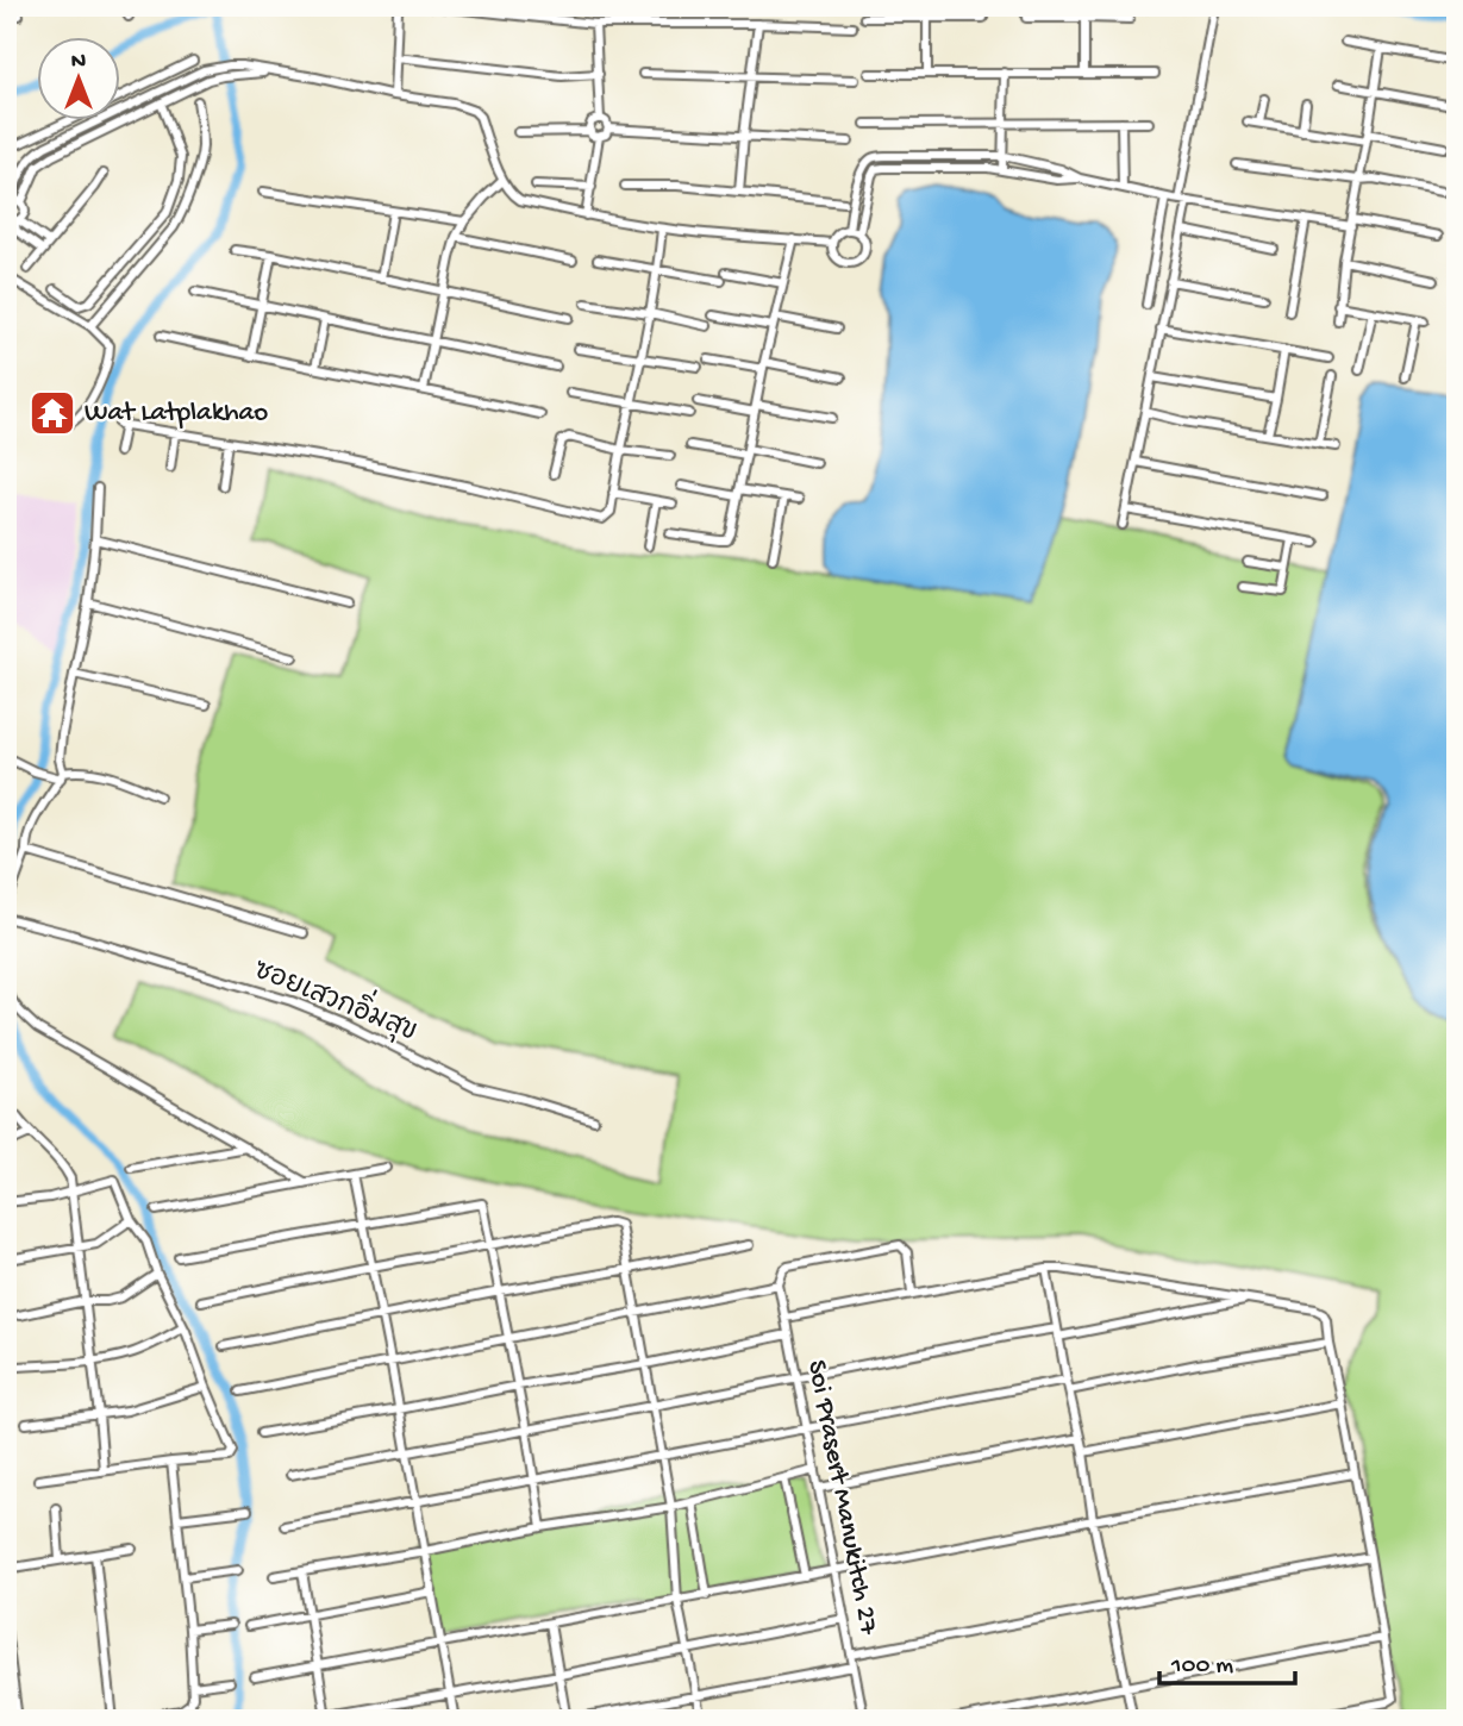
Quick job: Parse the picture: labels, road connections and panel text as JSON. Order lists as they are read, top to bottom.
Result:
{
  "streets": {
    "street": ["ซอยเสวกอิ่มสุข", "Soi Prasert Manukitch 27"]
  },
  "places": {
    "temple": ["Wat Latplakhao"]
  },
  "scale_bar": "100 m",
  "north": "top"
}
